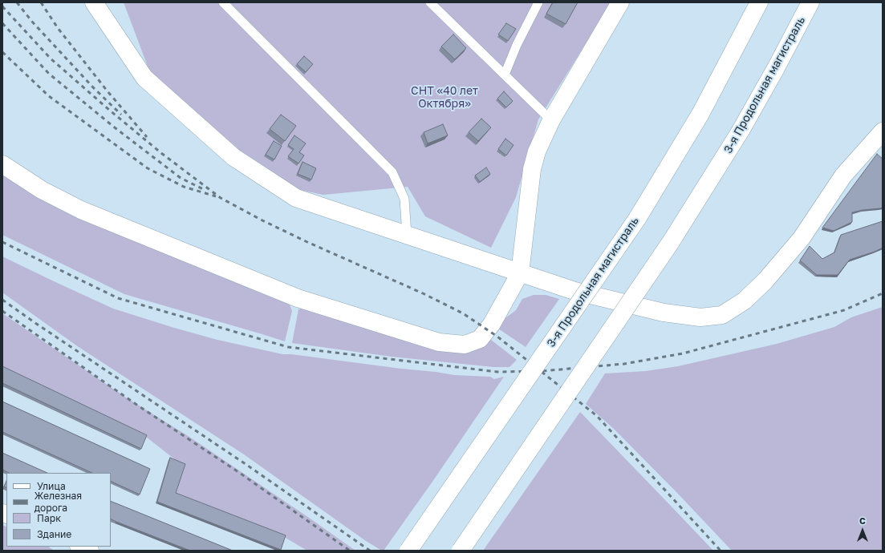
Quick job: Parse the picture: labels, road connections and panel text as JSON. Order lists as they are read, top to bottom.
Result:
{
  "streets": {
    "main road": ["3-я Продольная магистраль"]
  },
  "parks": ["СНТ «40 лет Октября»"],
  "legend": [
    "Улица",
    "Железная дорога",
    "Парк",
    "Здание"
  ],
  "north": "top"
}
